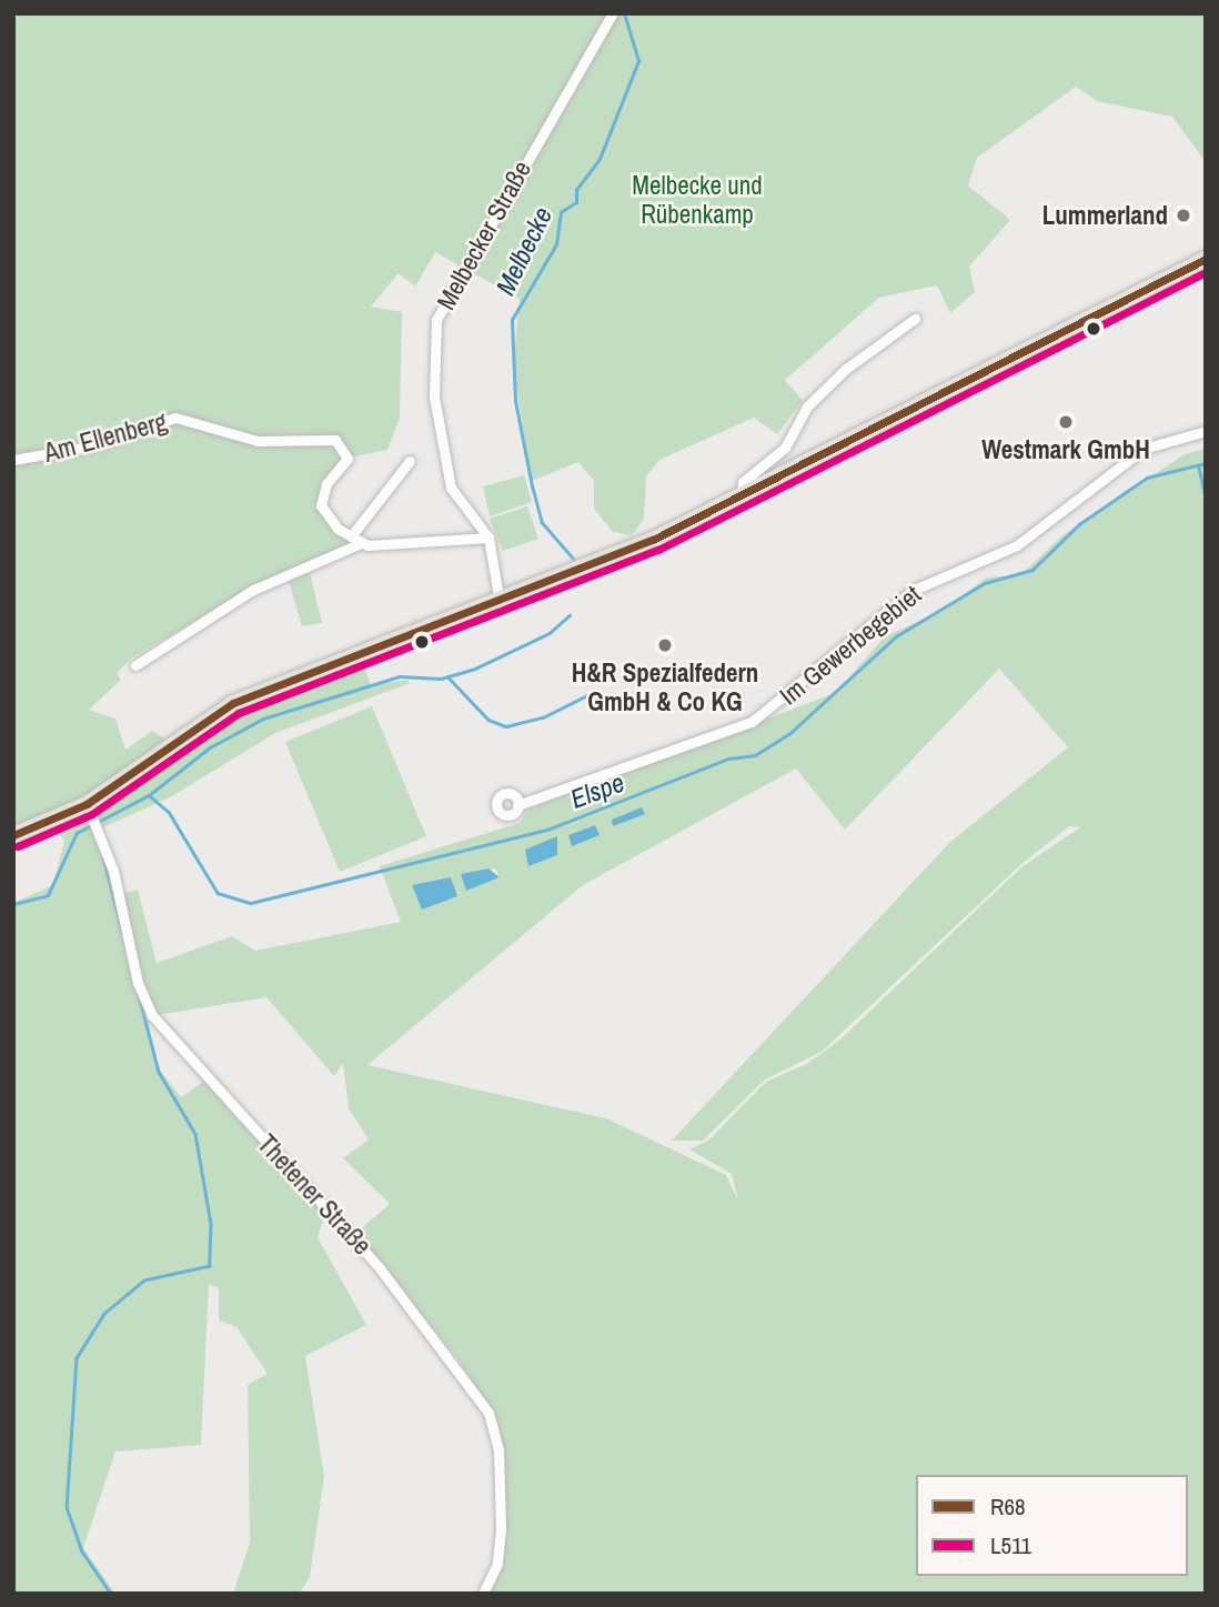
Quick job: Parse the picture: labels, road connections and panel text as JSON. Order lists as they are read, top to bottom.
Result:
{
  "streets": {
    "street": [
      "Melbecker Straße",
      "Am Ellenberg",
      "Im Gewerbegebiet",
      "Thetener Straße"
    ]
  },
  "water": ["Melbecke", "Elspe"],
  "parks": ["Melbecke und Rübenkamp"],
  "places": ["Lummerland", "Westmark GmbH", "H&R Spezialfedern GmbH & Co KG"],
  "lines": ["transit line R68", "transit line L511"],
  "legend": ["R68", "L511"]
}
